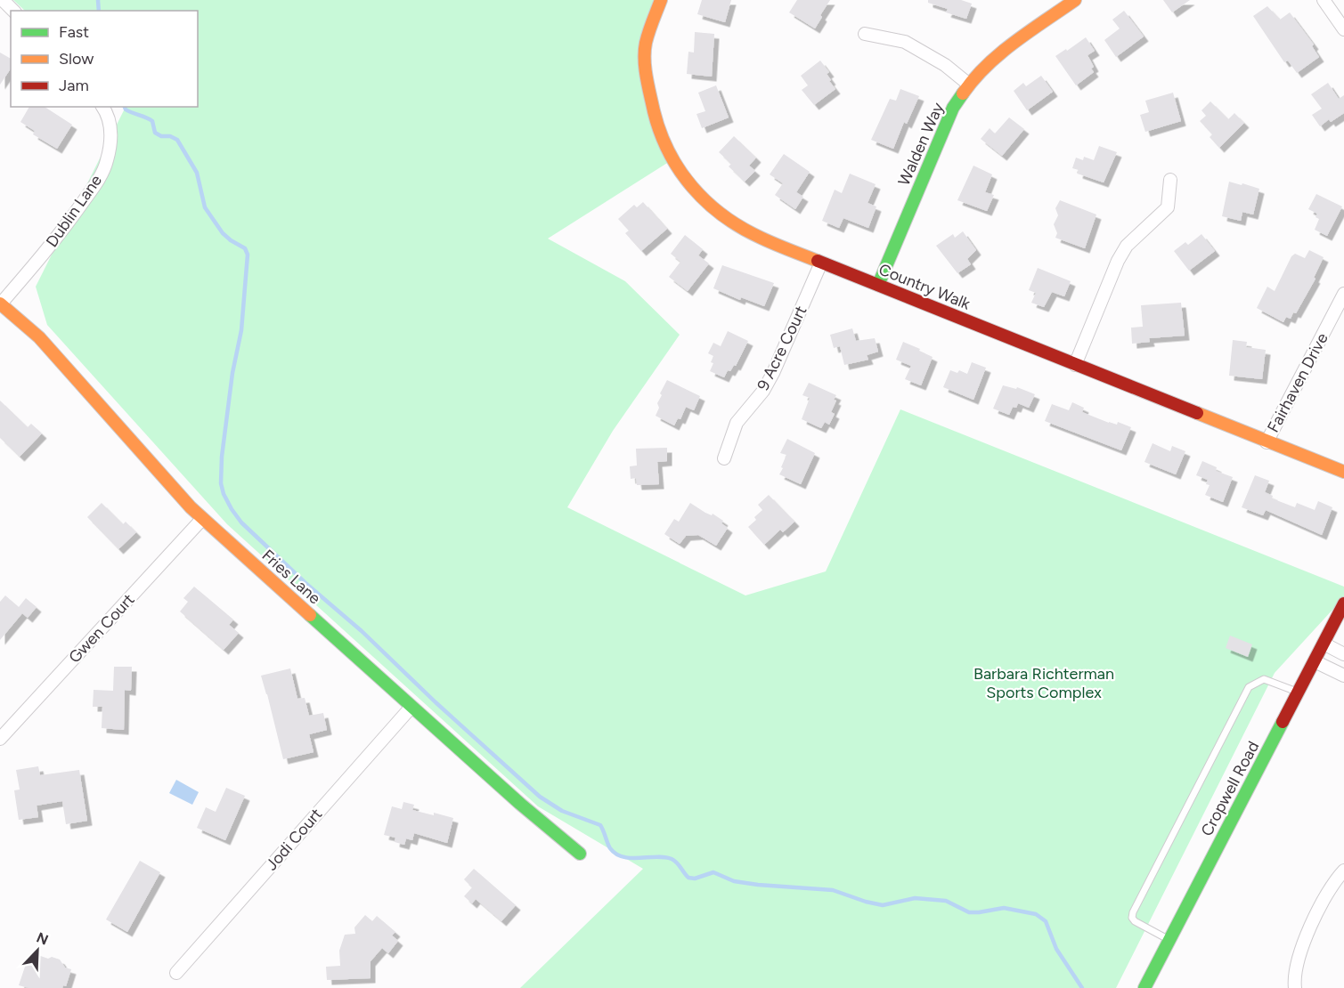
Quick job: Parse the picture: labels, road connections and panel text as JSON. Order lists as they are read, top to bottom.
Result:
{
  "streets": {
    "street": [
      "Walden Way",
      "Dublin Lane",
      "Country Walk",
      "9 Acre Court",
      "Fairhaven Drive",
      "Fries Lane",
      "Gwen Court",
      "Cropwell Road",
      "Jodi Court"
    ]
  },
  "crossings": [
    ["Walden Way", "Country Walk"],
    ["Dublin Lane", "Fries Lane"],
    ["Country Walk", "9 Acre Court"],
    ["Country Walk", "Fairhaven Drive"],
    ["Fries Lane", "Gwen Court"],
    ["Fries Lane", "Jodi Court"]
  ],
  "parks": ["Barbara Richterman Sports Complex"],
  "legend": ["Fast", "Slow", "Jam"],
  "north": "top right"
}
